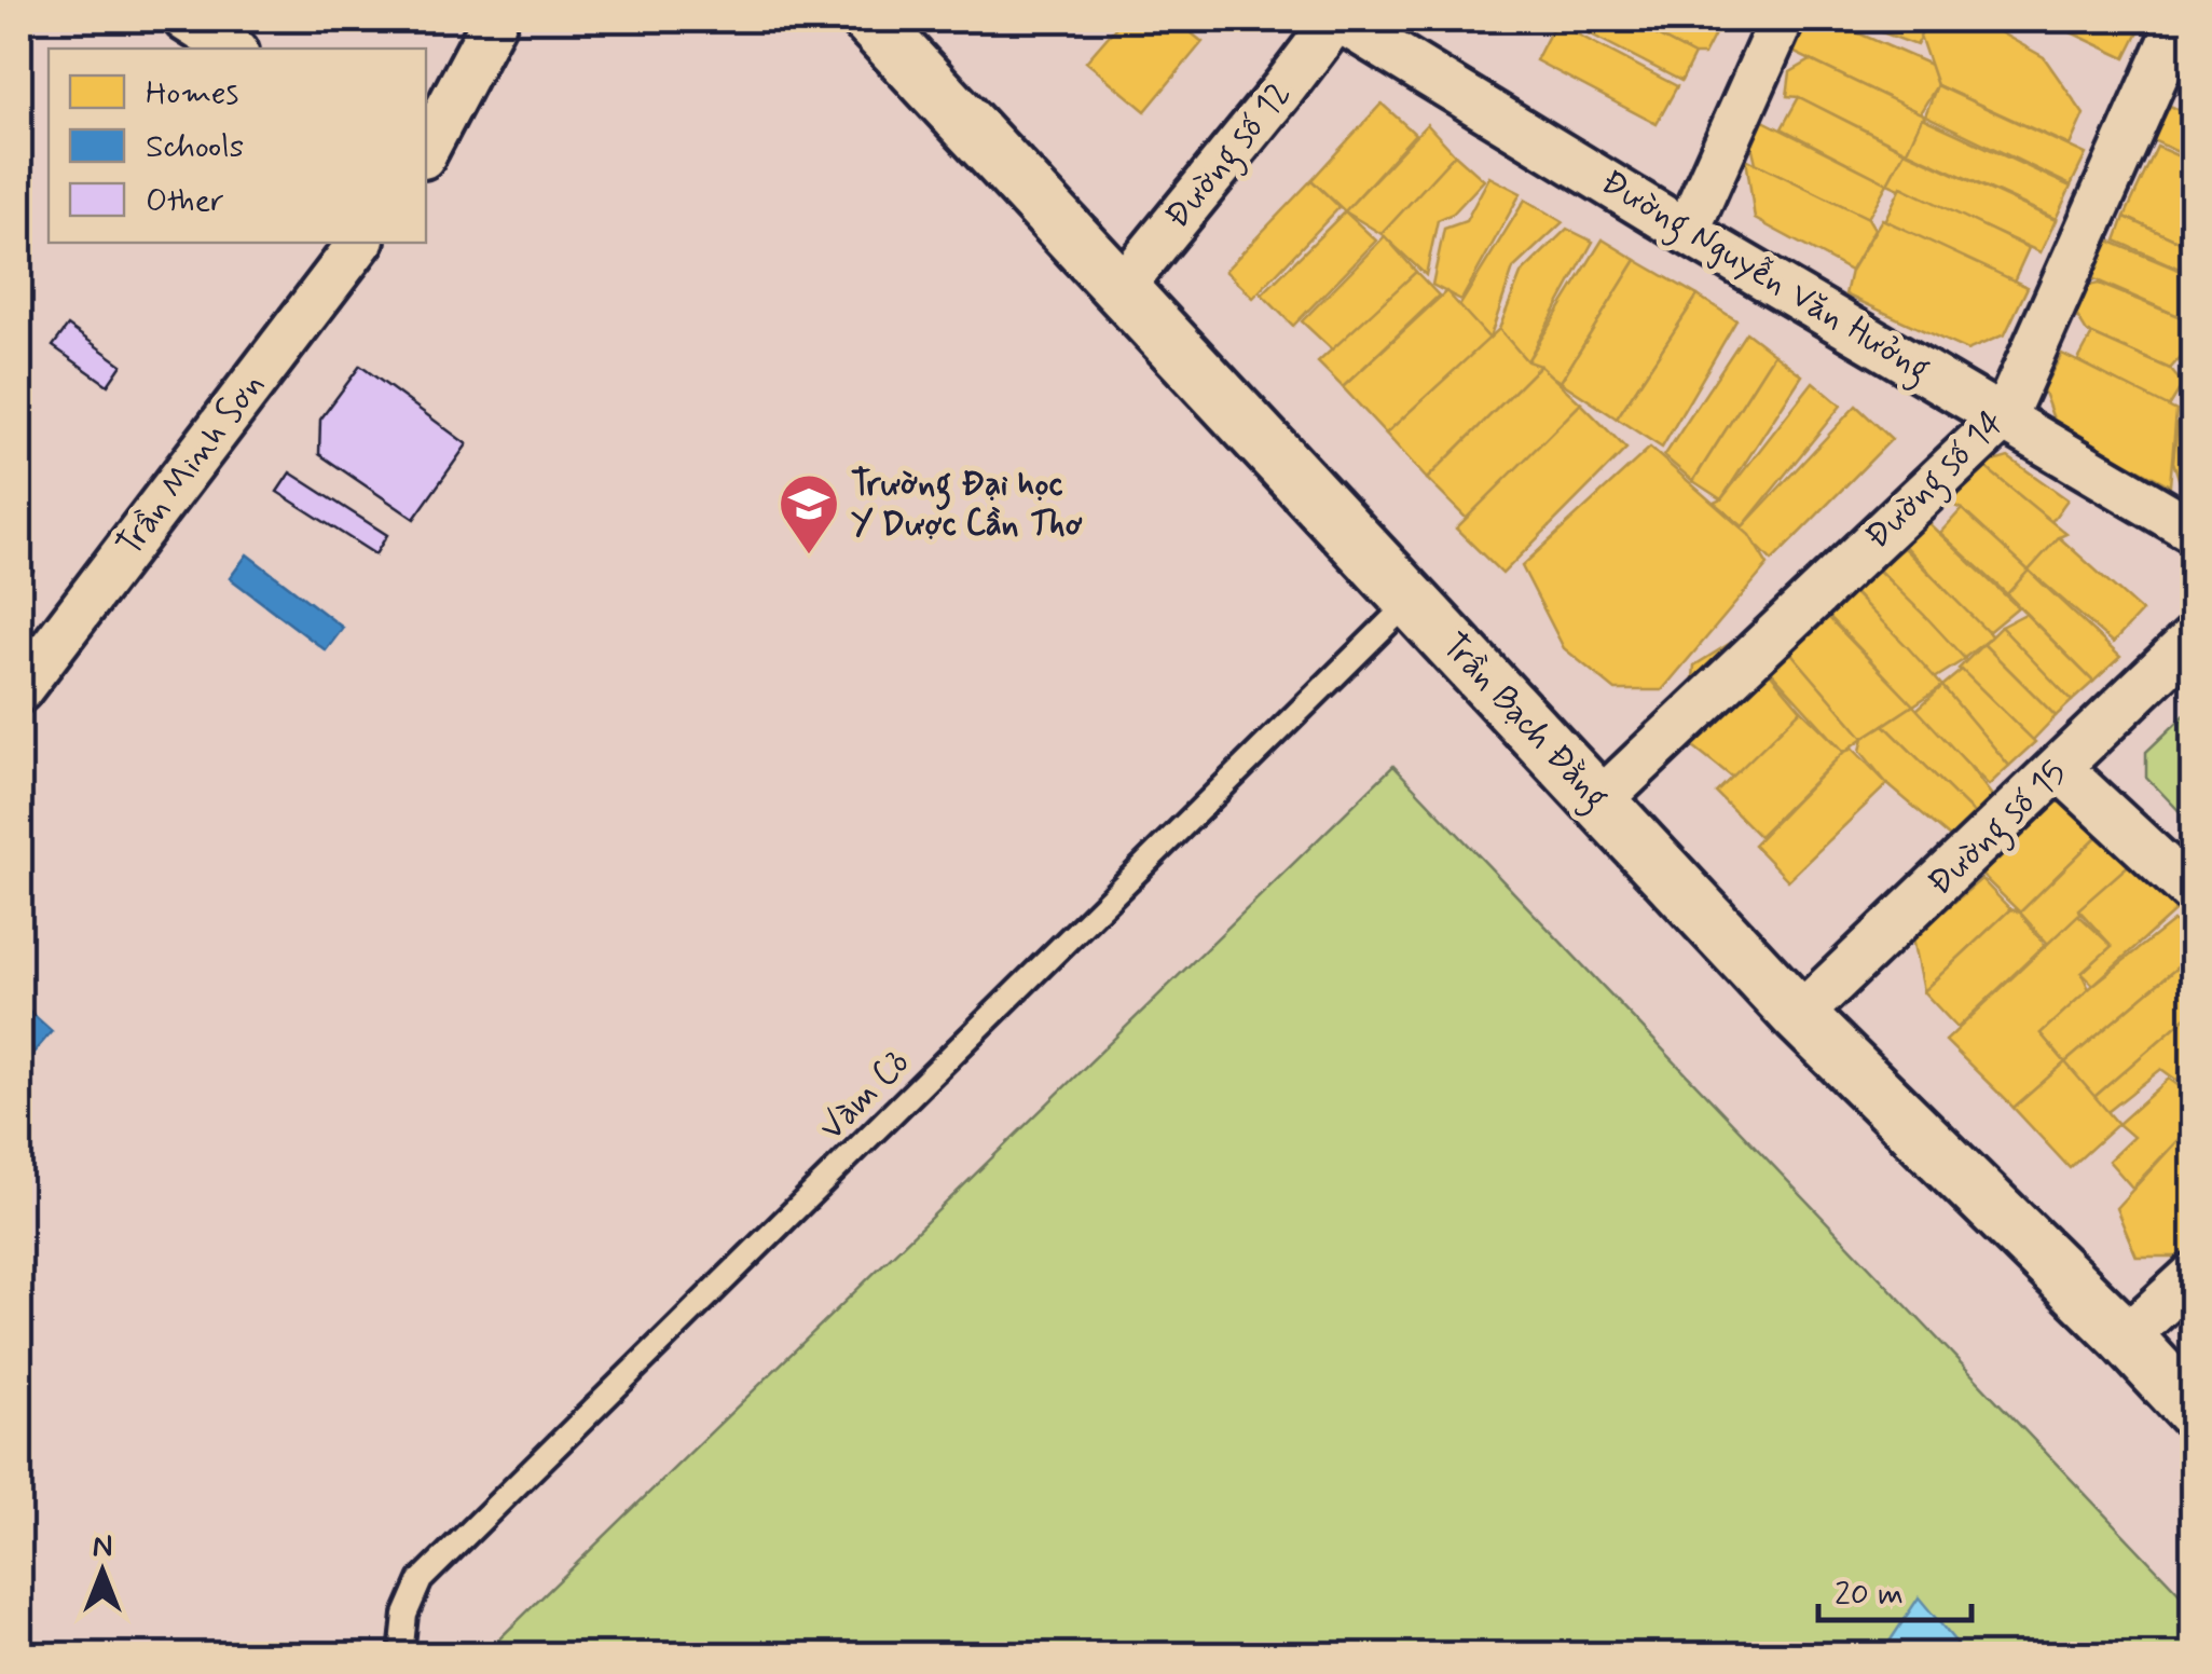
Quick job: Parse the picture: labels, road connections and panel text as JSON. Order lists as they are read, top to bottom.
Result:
{
  "streets": {
    "street": [
      "Đường số 12",
      "Đường Nguyễn Văn Hưởng",
      "Trần Minh Sơn",
      "Đường số 14",
      "Trần Bạch Đằng",
      "Đường số 15"
    ],
    "lane": ["Vàm Cỏ"]
  },
  "crossings": [
    ["Đường số 12", "Đường Nguyễn Văn Hưởng"],
    ["Đường số 12", "Trần Bạch Đằng"],
    ["Đường Nguyễn Văn Hưởng", "Đường số 14"],
    ["Đường số 14", "Trần Bạch Đằng"],
    ["Trần Bạch Đằng", "Đường số 15"],
    ["Trần Bạch Đằng", "Vàm Cỏ"]
  ],
  "places": {
    "school or university": ["Trường Đại học Y Dược Cần Thơ"]
  },
  "legend": ["Homes", "Schools", "Other"],
  "scale_bar": "20 m",
  "north": "top"
}
